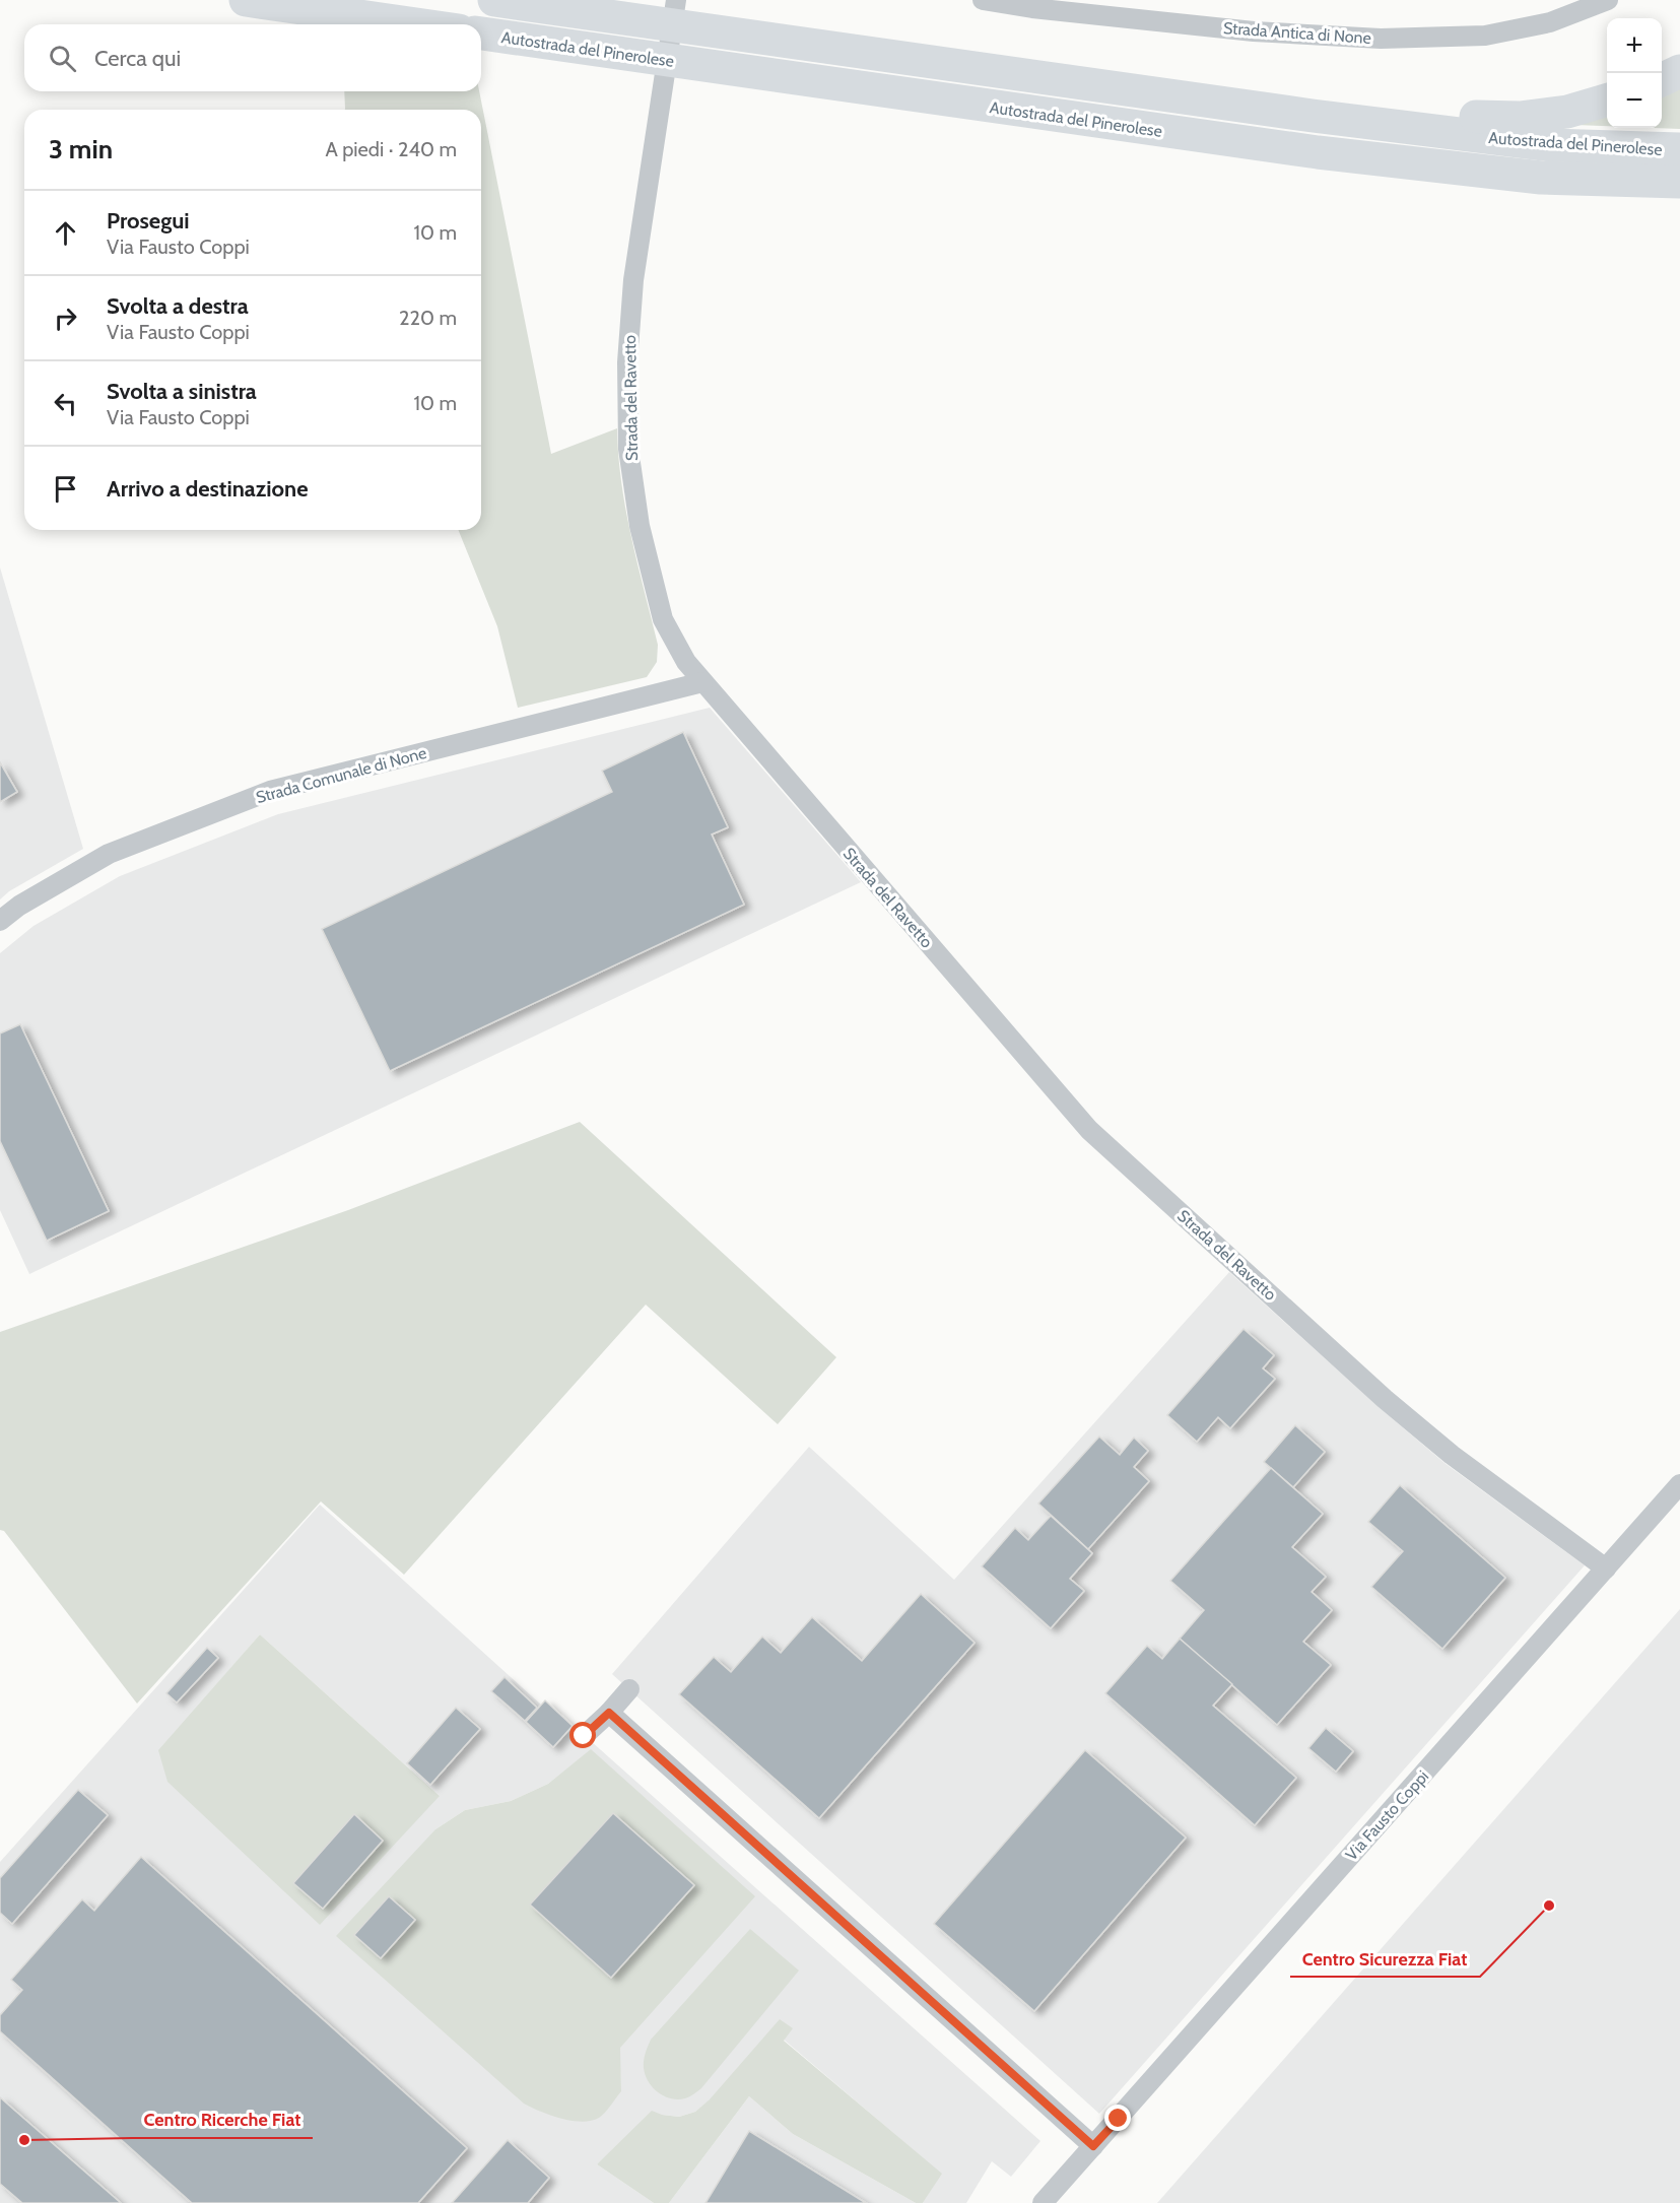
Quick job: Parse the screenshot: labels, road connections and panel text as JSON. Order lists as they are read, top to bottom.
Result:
{
  "streets": {
    "highway": ["Autostrada del Pinerolese"],
    "street": [
      "Strada Antica di None",
      "Strada del Ravetto",
      "Strada Comunale di None",
      "Via Fausto Coppi"
    ]
  },
  "crossings": [
    ["Strada del Ravetto", "Strada Comunale di None"],
    ["Strada del Ravetto", "Via Fausto Coppi"]
  ],
  "places": ["Centro Sicurezza Fiat", "Centro Ricerche Fiat"],
  "page": {
    "map_buttons": ["+", "−"],
    "search": "Cerca qui",
    "heading": ["3 min", "A piedi · 240 m"],
    "list": [
      ["Prosegui", "Via Fausto Coppi", "10 m"],
      ["Svolta a destra", "Via Fausto Coppi", "220 m"],
      ["Svolta a sinistra", "Via Fausto Coppi", "10 m"],
      "Arrivo a destinazione"
    ]
  }
}
